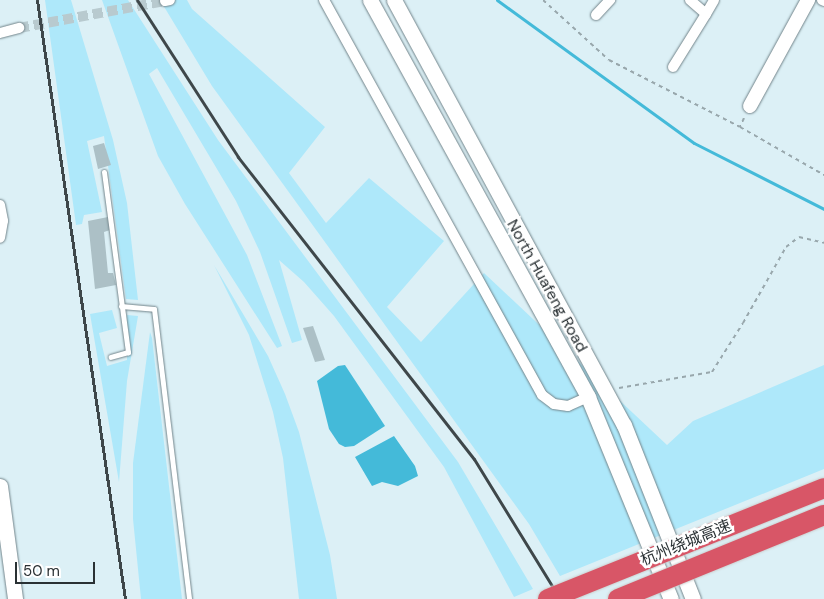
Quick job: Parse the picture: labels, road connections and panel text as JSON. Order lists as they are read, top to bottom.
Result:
{
  "streets": {
    "highway": ["杭州绕城高速"],
    "main road": ["North Huafeng Road"]
  },
  "scale_bar": "50 m"
}
